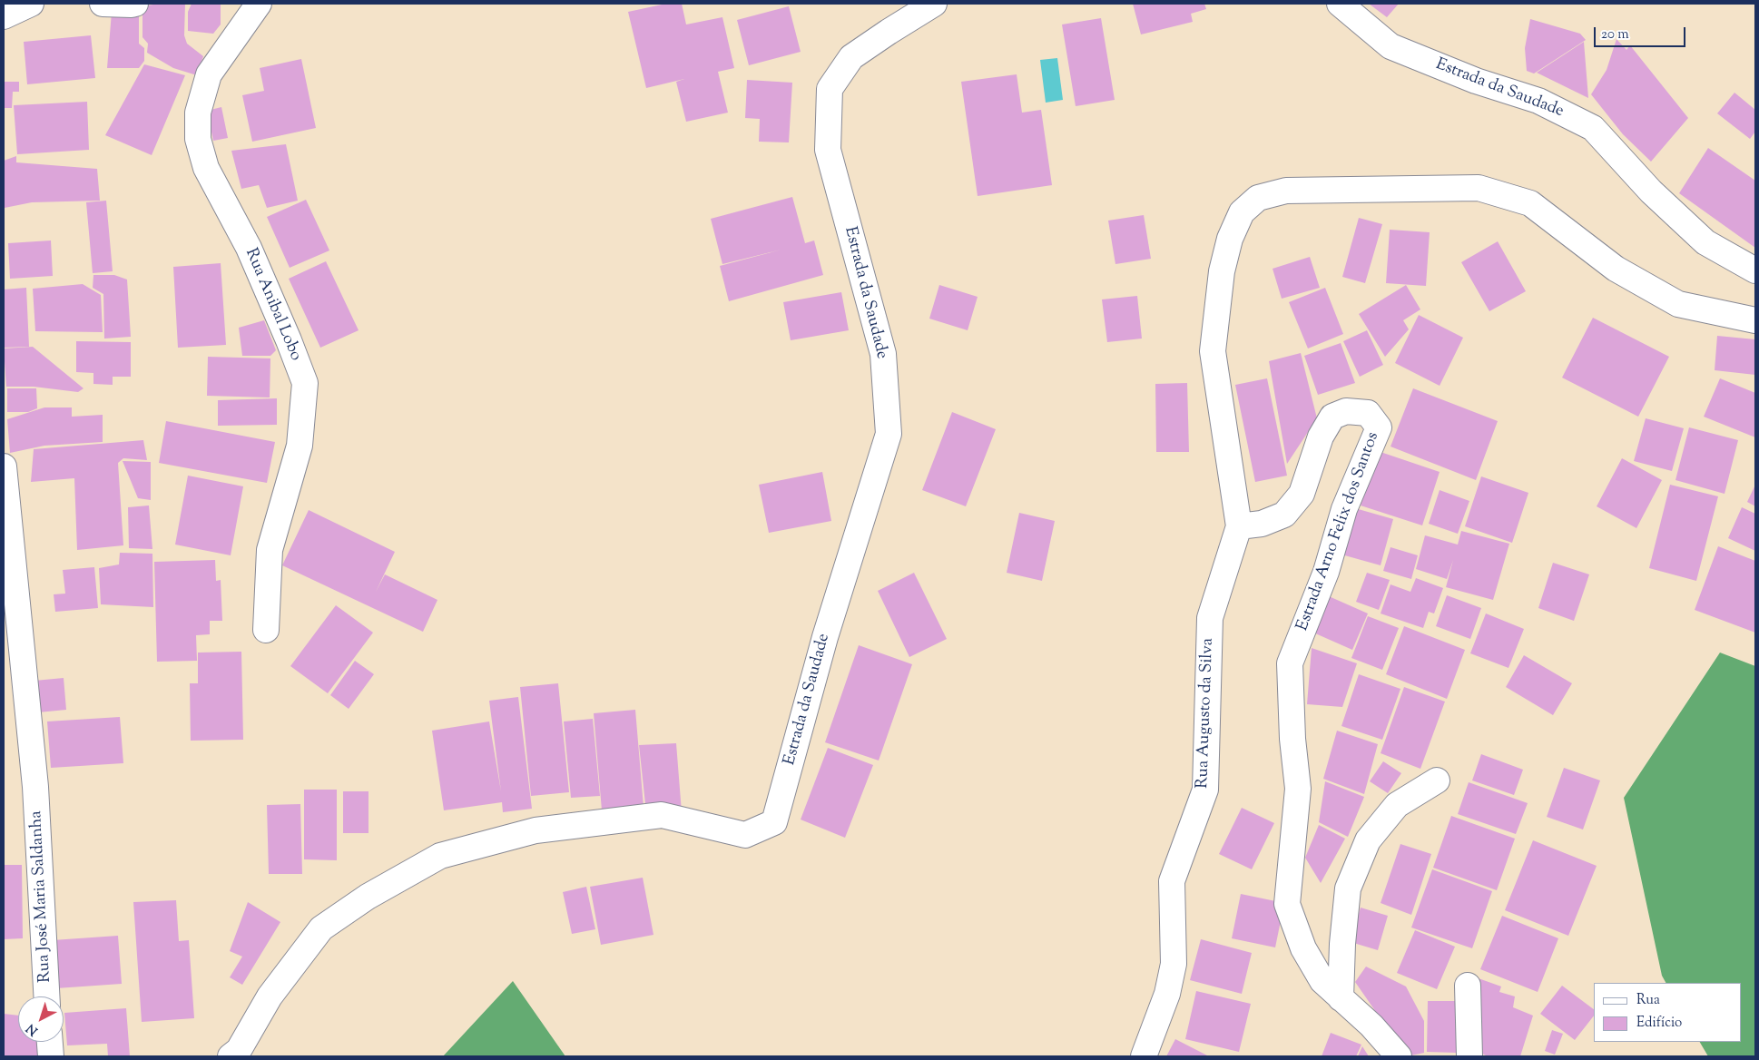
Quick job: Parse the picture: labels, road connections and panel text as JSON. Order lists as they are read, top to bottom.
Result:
{
  "streets": {
    "street": [
      "Estrada da Saudade",
      "Rua Anibal Lobo",
      "Estrada Arno Felix dos Santos",
      "Rua Augusto da Silva",
      "Rua José Maria Saldanha"
    ]
  },
  "crossings": [
    ["Estrada Arno Felix dos Santos", "Rua Augusto da Silva"]
  ],
  "legend": ["Rua", "Edifício"],
  "scale_bar": "20 m",
  "north": "bottom left"
}
